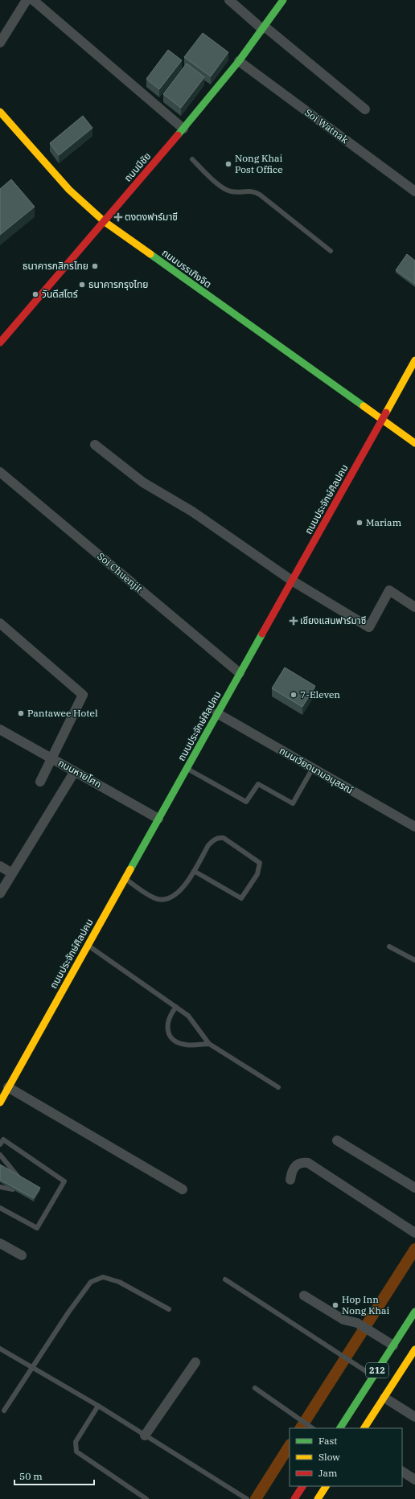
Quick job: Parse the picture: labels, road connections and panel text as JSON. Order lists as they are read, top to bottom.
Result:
{
  "streets": {
    "street": [
      "Soi Watnak",
      "ถนนมีชัย",
      "ถนนบรรเทิงจิต",
      "ถนนประจักษ์ศิลปคม",
      "Soi Chuenjit",
      "ถนนเวียดนามอนุสรณ์",
      "ถนนหายโศก",
      "212"
    ]
  },
  "crossings": [
    ["Soi Watnak", "ถนนมีชัย"],
    ["ถนนมีชัย", "ถนนบรรเทิงจิต"],
    ["ถนนบรรเทิงจิต", "ถนนประจักษ์ศิลปคม"],
    ["ถนนประจักษ์ศิลปคม", "Soi Chuenjit"],
    ["ถนนประจักษ์ศิลปคม", "ถนนเวียดนามอนุสรณ์"],
    ["ถนนประจักษ์ศิลปคม", "ถนนหายโศก"]
  ],
  "places": {
    "other": [
      "Nong Khai Post Office",
      "ธนาคารกสิกรไทย",
      "ธนาคารกรุงไทย",
      "วันดีสโตร์",
      "Mariam",
      "7-Eleven",
      "Pantawee Hotel",
      "Hop Inn Nong Khai"
    ],
    "health": ["ตงตงฟาร์มาซี", "เชียงแสนฟาร์มาซี"]
  },
  "legend": ["Fast", "Slow", "Jam"],
  "scale_bar": "50 m"
}
